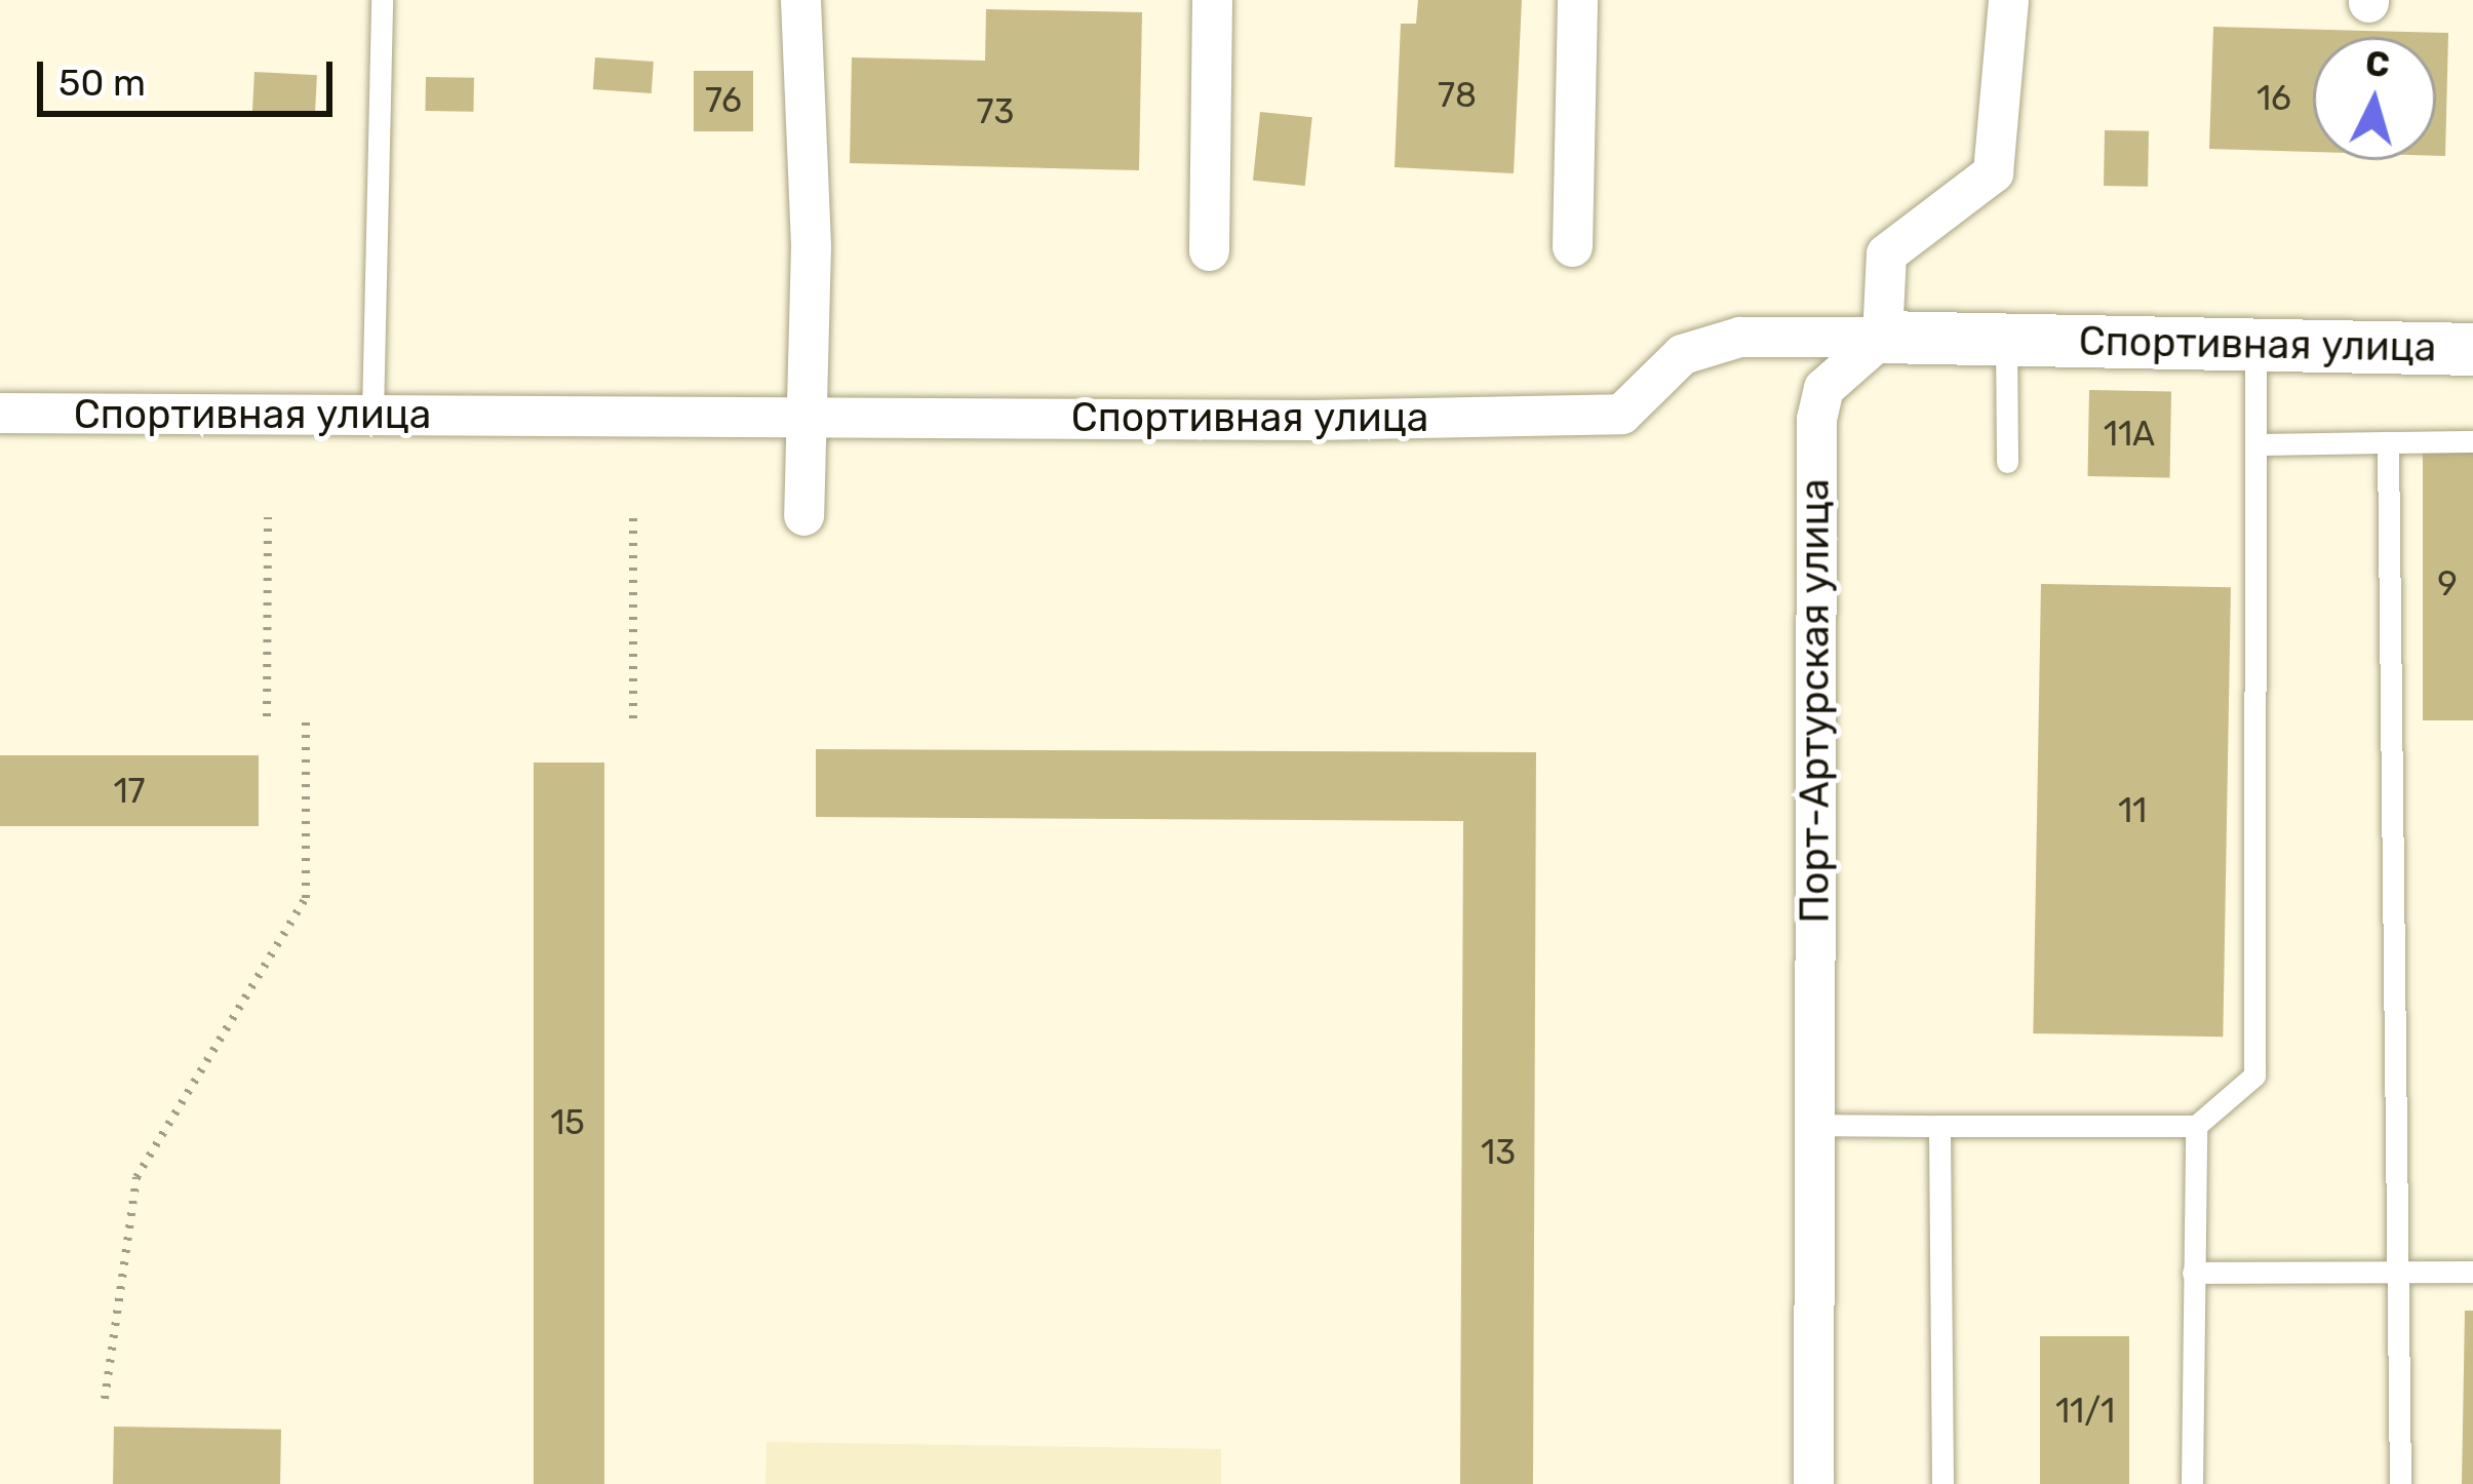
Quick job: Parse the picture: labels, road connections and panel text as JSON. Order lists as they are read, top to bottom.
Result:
{
  "streets": {
    "street": ["Спортивная улица", "Порт-Артурская улица"]
  },
  "crossings": [
    ["Спортивная улица", "Порт-Артурская улица"]
  ],
  "house_numbers": [
    "78",
    "16",
    "76",
    "73",
    "11А",
    "9",
    "17",
    "11",
    "15",
    "13",
    "11/1"
  ],
  "scale_bar": "50 m",
  "north": "top"
}
